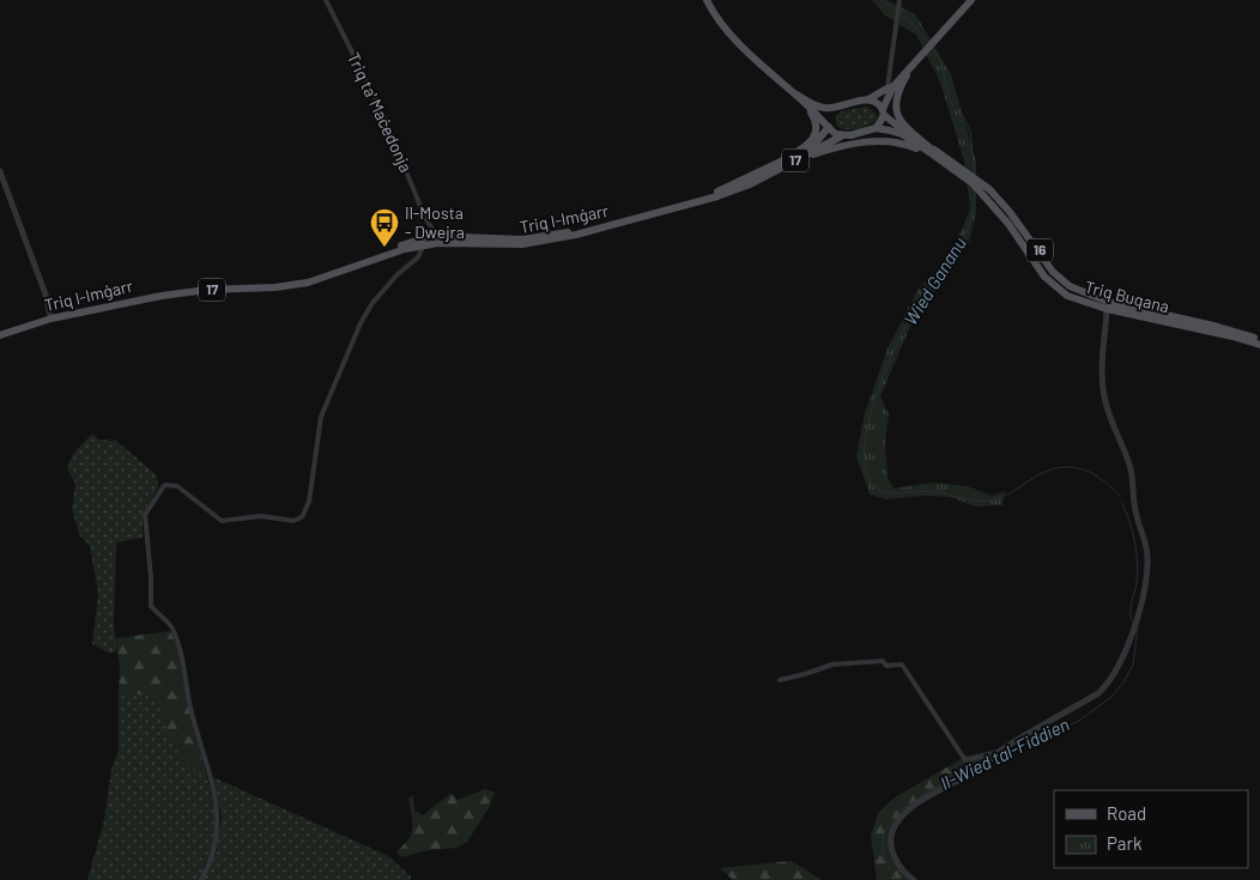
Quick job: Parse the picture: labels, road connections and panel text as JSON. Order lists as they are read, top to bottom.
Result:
{
  "streets": {
    "main road": [
      "17",
      "Triq l-Imġarr",
      "16",
      "Triq Buqana"
    ],
    "street": ["Triq ta' Maċedonja"]
  },
  "crossings": [
    ["Triq l-Imġarr", "16"],
    ["16", "Triq Buqana"]
  ],
  "water": ["Wied Gananu", "Il-Wied tal-Fiddien"],
  "places": {
    "bus stop": ["Il-Mosta - Dwejra"]
  },
  "legend": ["Road", "Park"]
}
